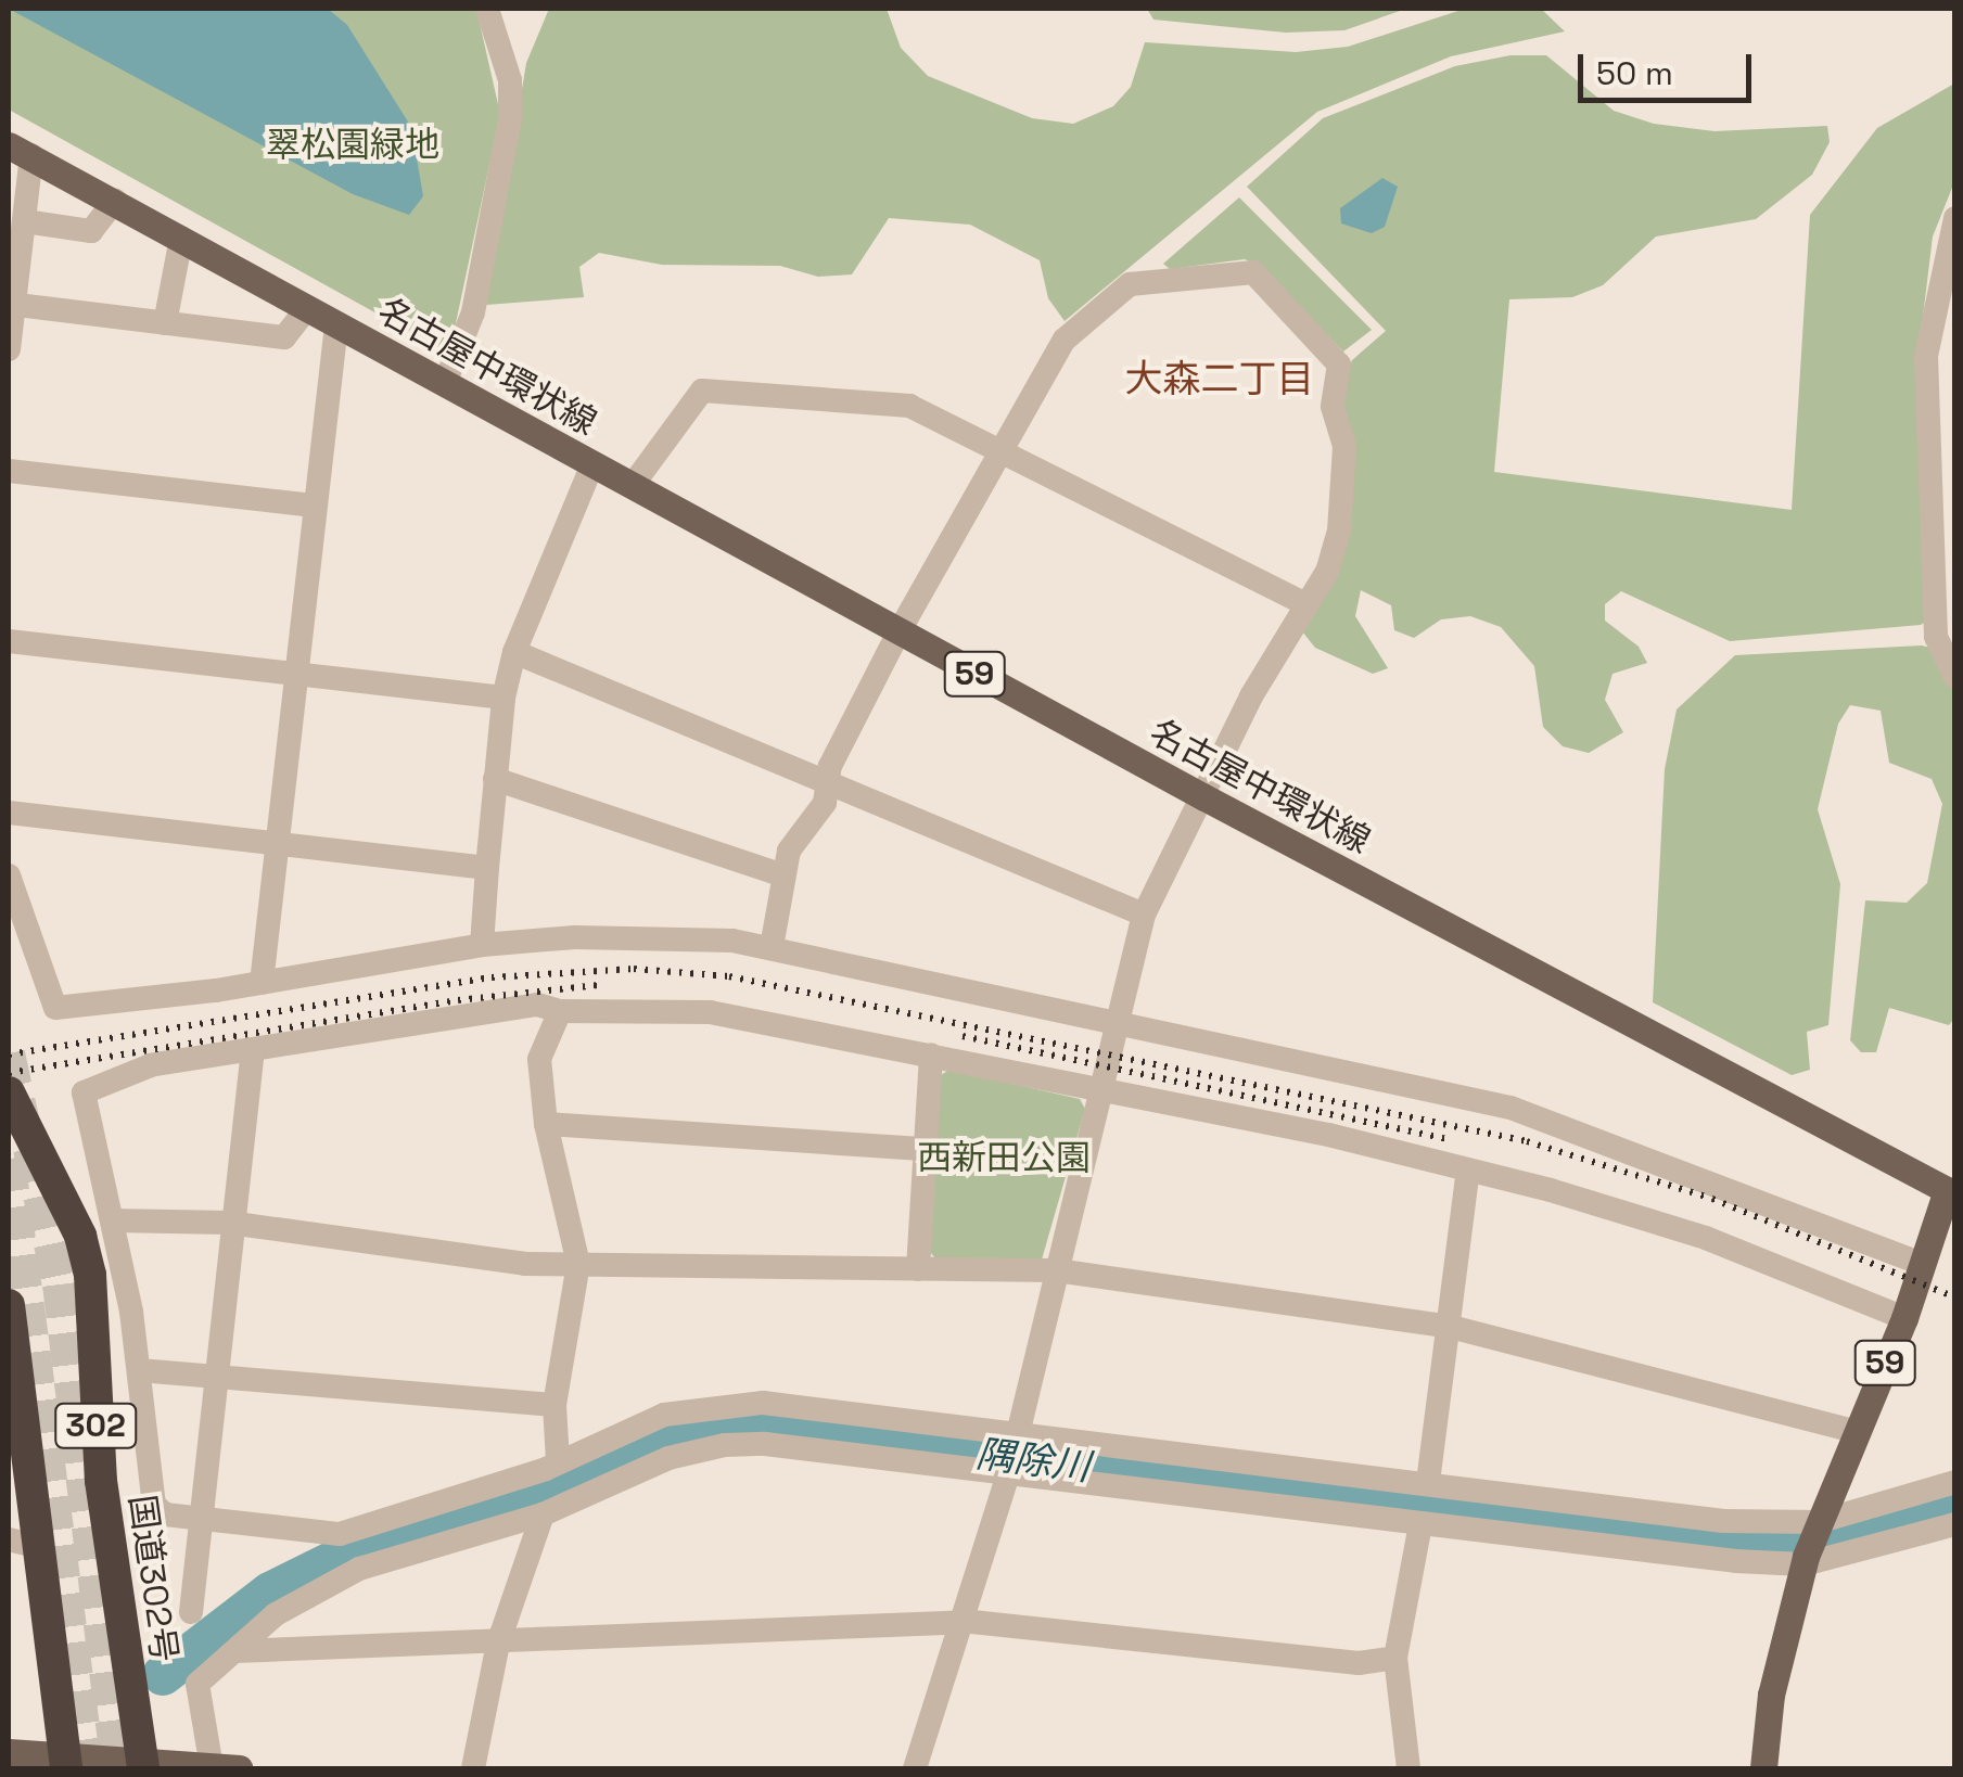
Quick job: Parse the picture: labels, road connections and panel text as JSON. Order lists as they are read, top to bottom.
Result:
{
  "streets": {
    "highway": ["302", "国道302号"],
    "main road": ["名古屋中環状線", "59"]
  },
  "districts": ["大森二丁目"],
  "water": ["隅除川"],
  "parks": ["翠松園緑地", "西新田公園"],
  "scale_bar": "50 m"
}
